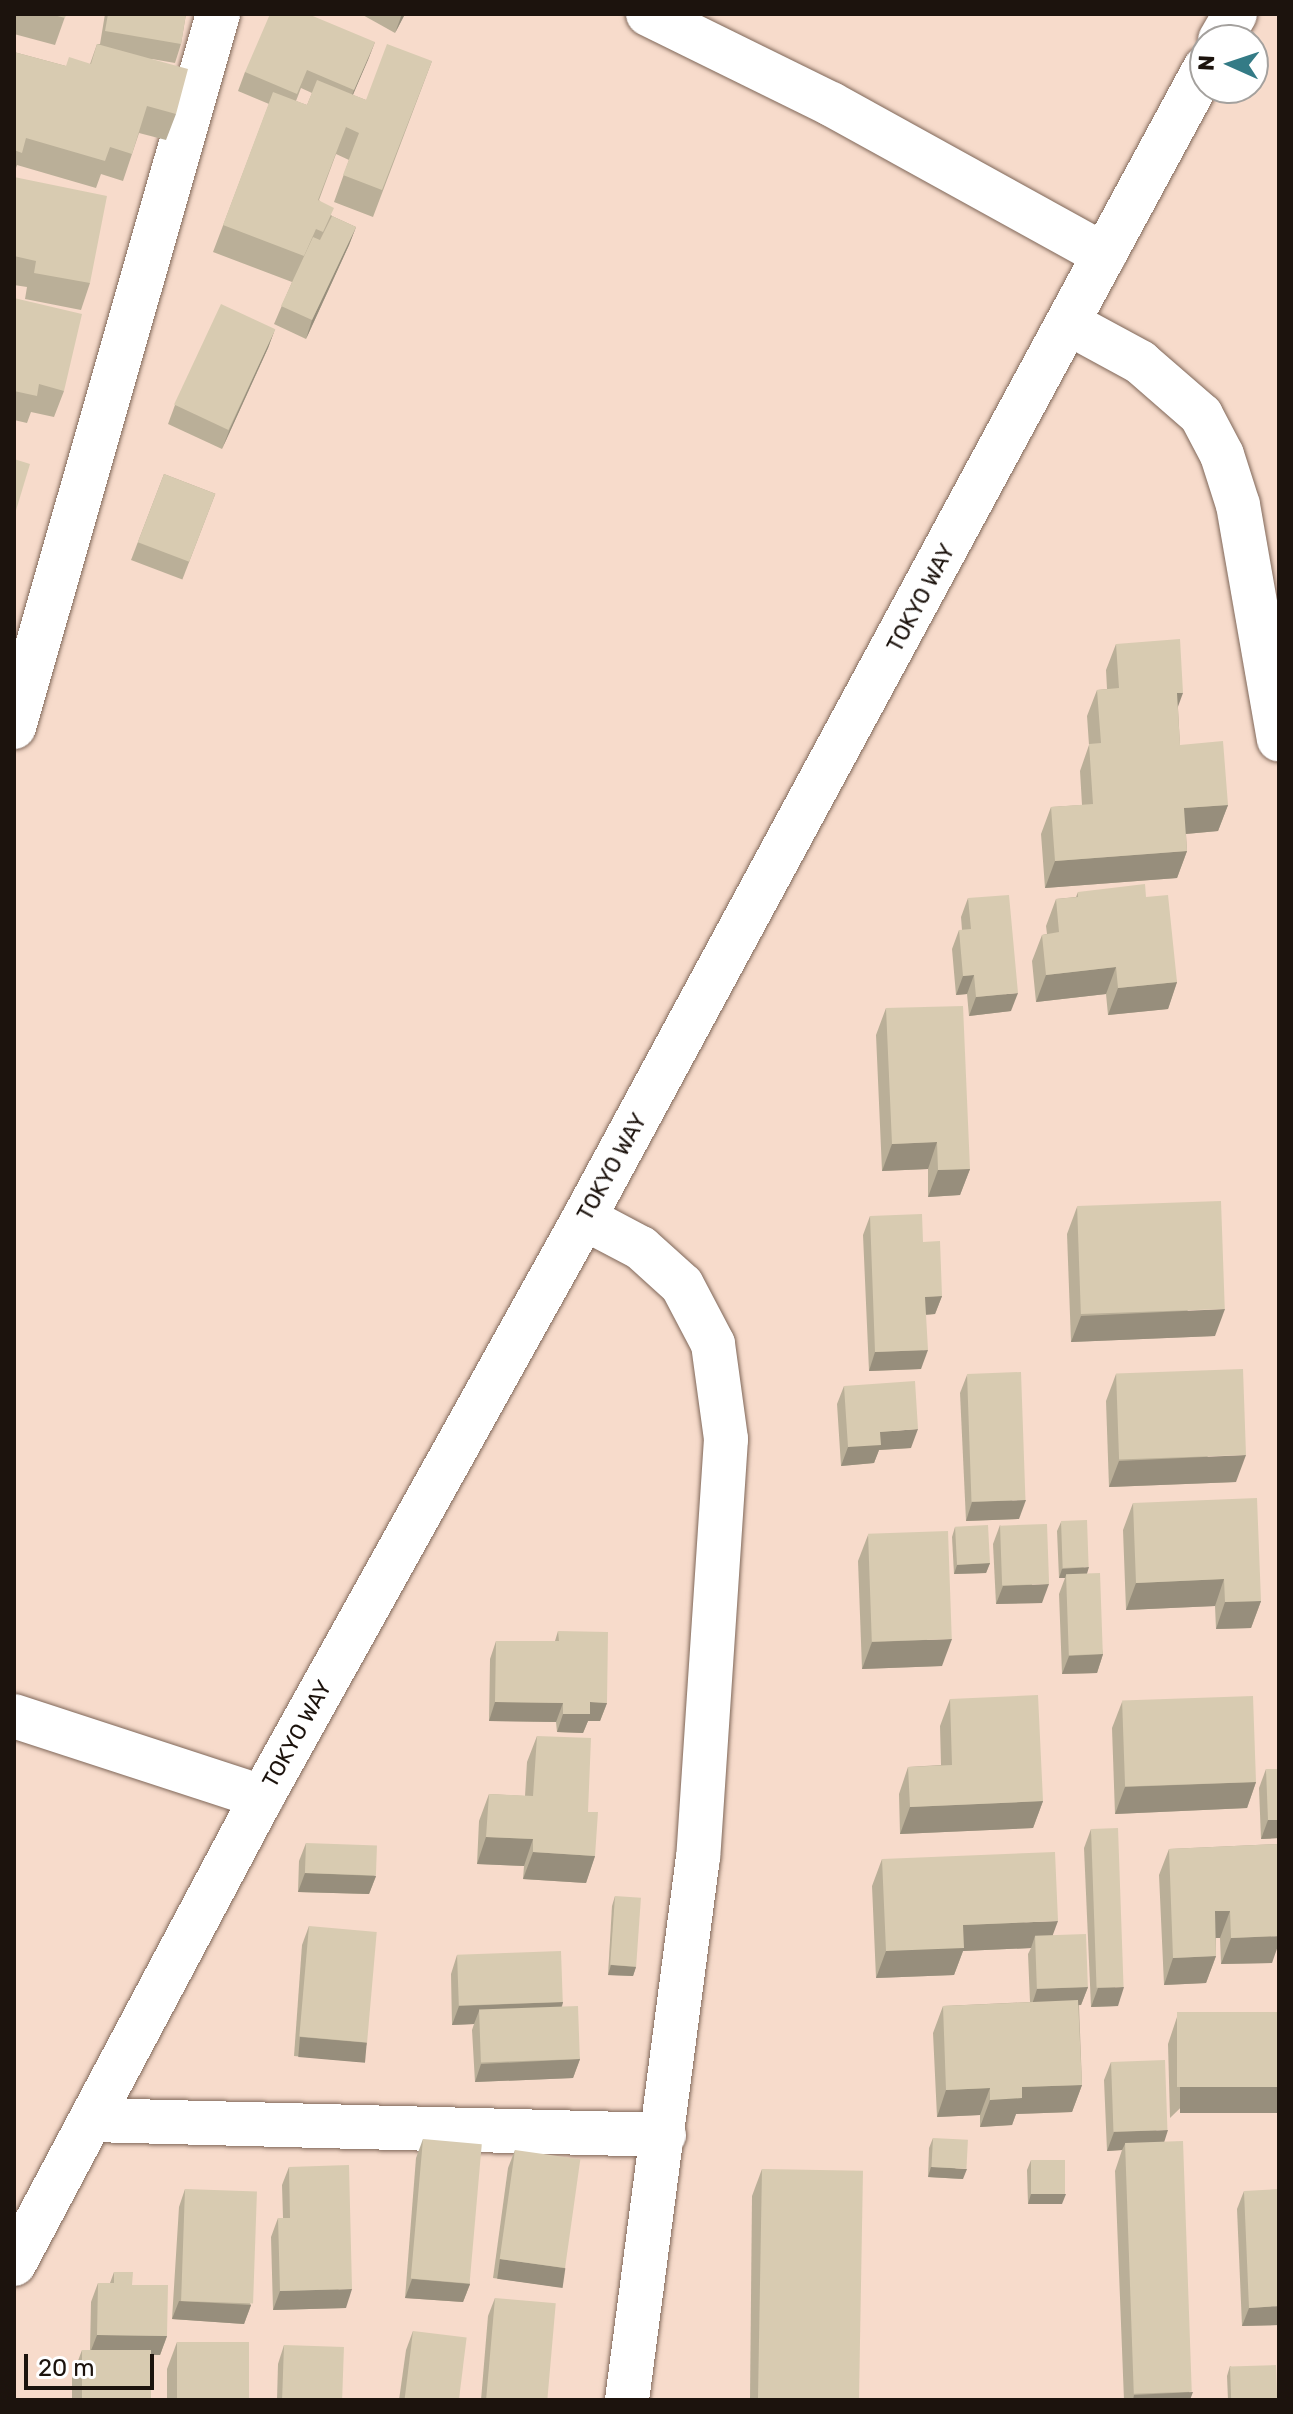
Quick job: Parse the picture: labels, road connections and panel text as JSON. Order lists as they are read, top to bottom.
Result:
{
  "streets": {
    "street": ["TOKYO WAY"]
  },
  "scale_bar": "20 m",
  "north": "left"
}
